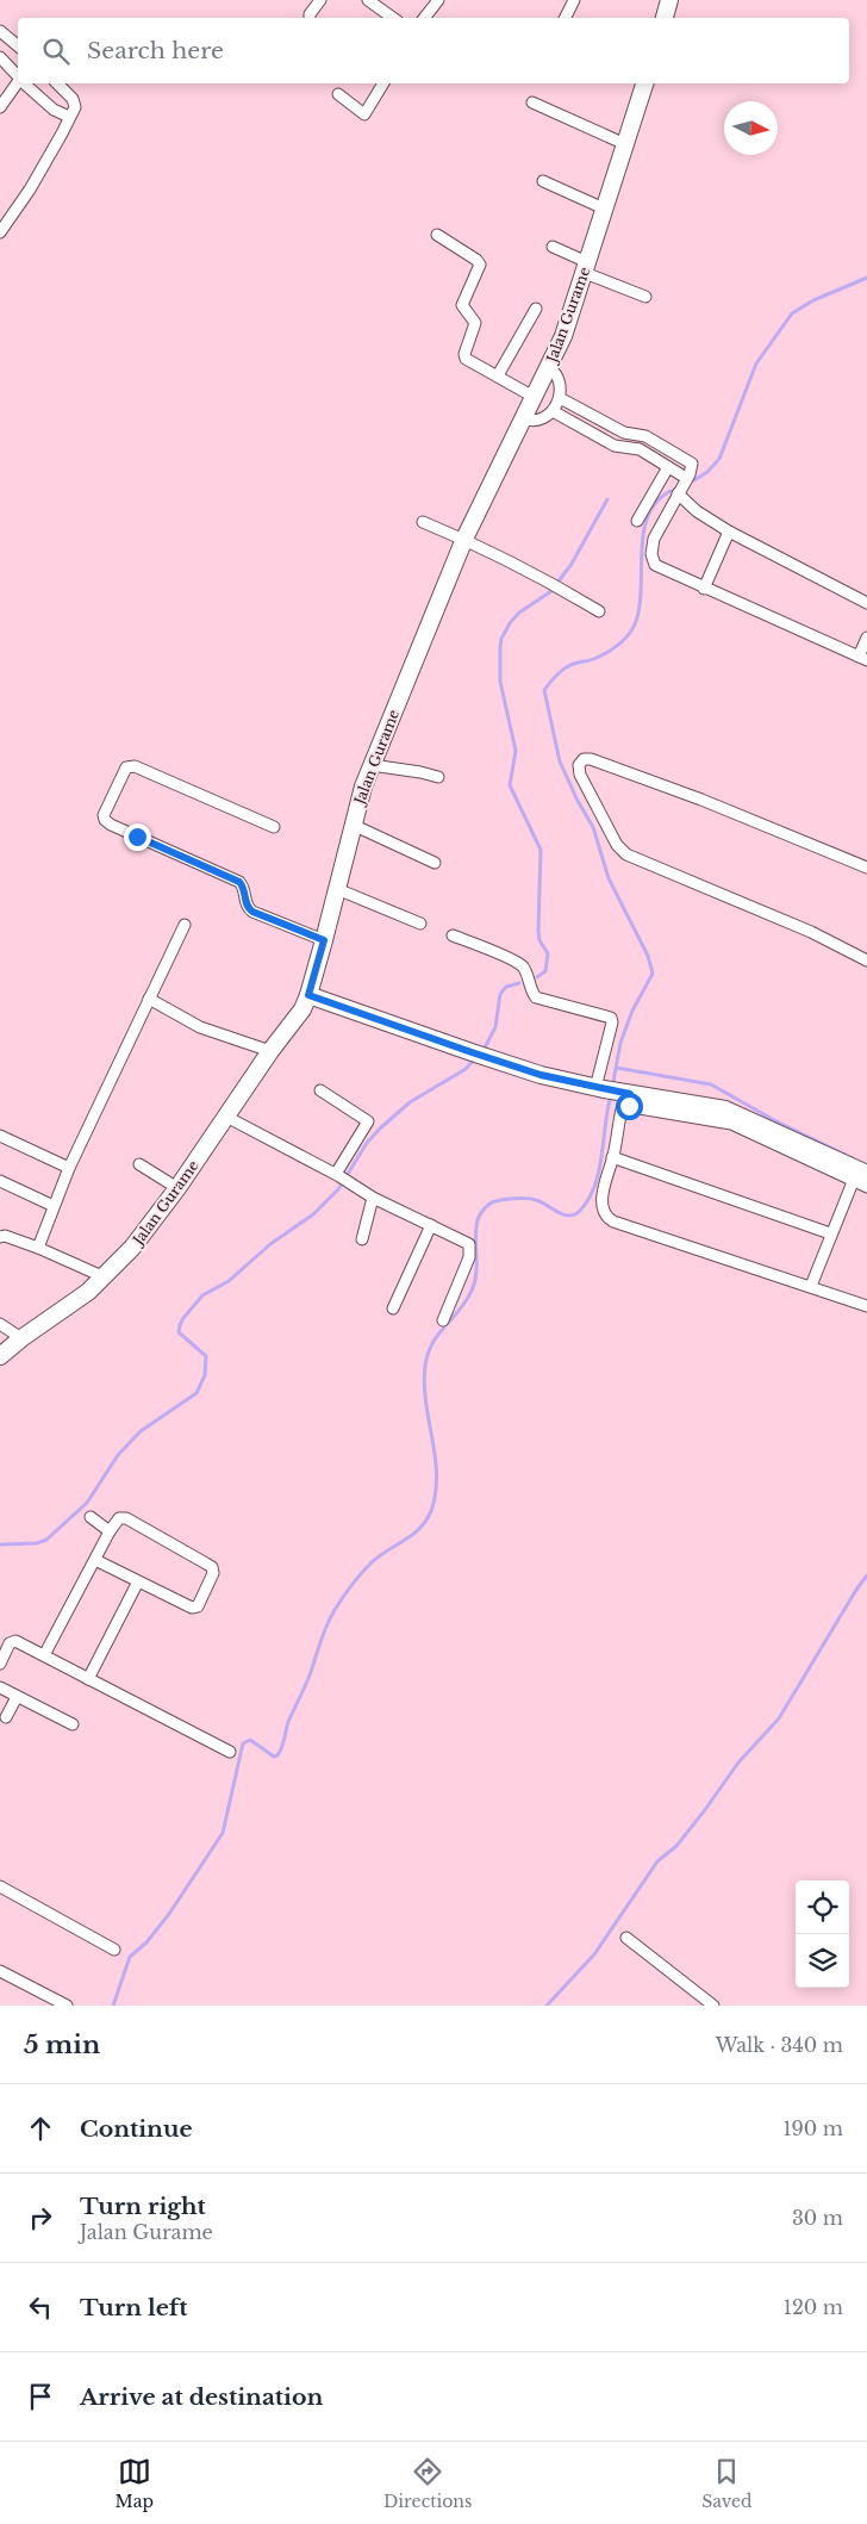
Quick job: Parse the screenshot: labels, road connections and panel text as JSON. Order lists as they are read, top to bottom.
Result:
{
  "streets": {
    "street": ["Jalan Gurame"]
  },
  "north": "right",
  "page": {
    "search": "Search here",
    "heading": ["5 min", "Walk · 340 m"],
    "list": [
      ["Continue", "190 m"],
      ["Turn right", "Jalan Gurame", "30 m"],
      ["Turn left", "120 m"],
      "Arrive at destination"
    ],
    "nav": ["Map", "Directions", "Saved"]
  }
}
